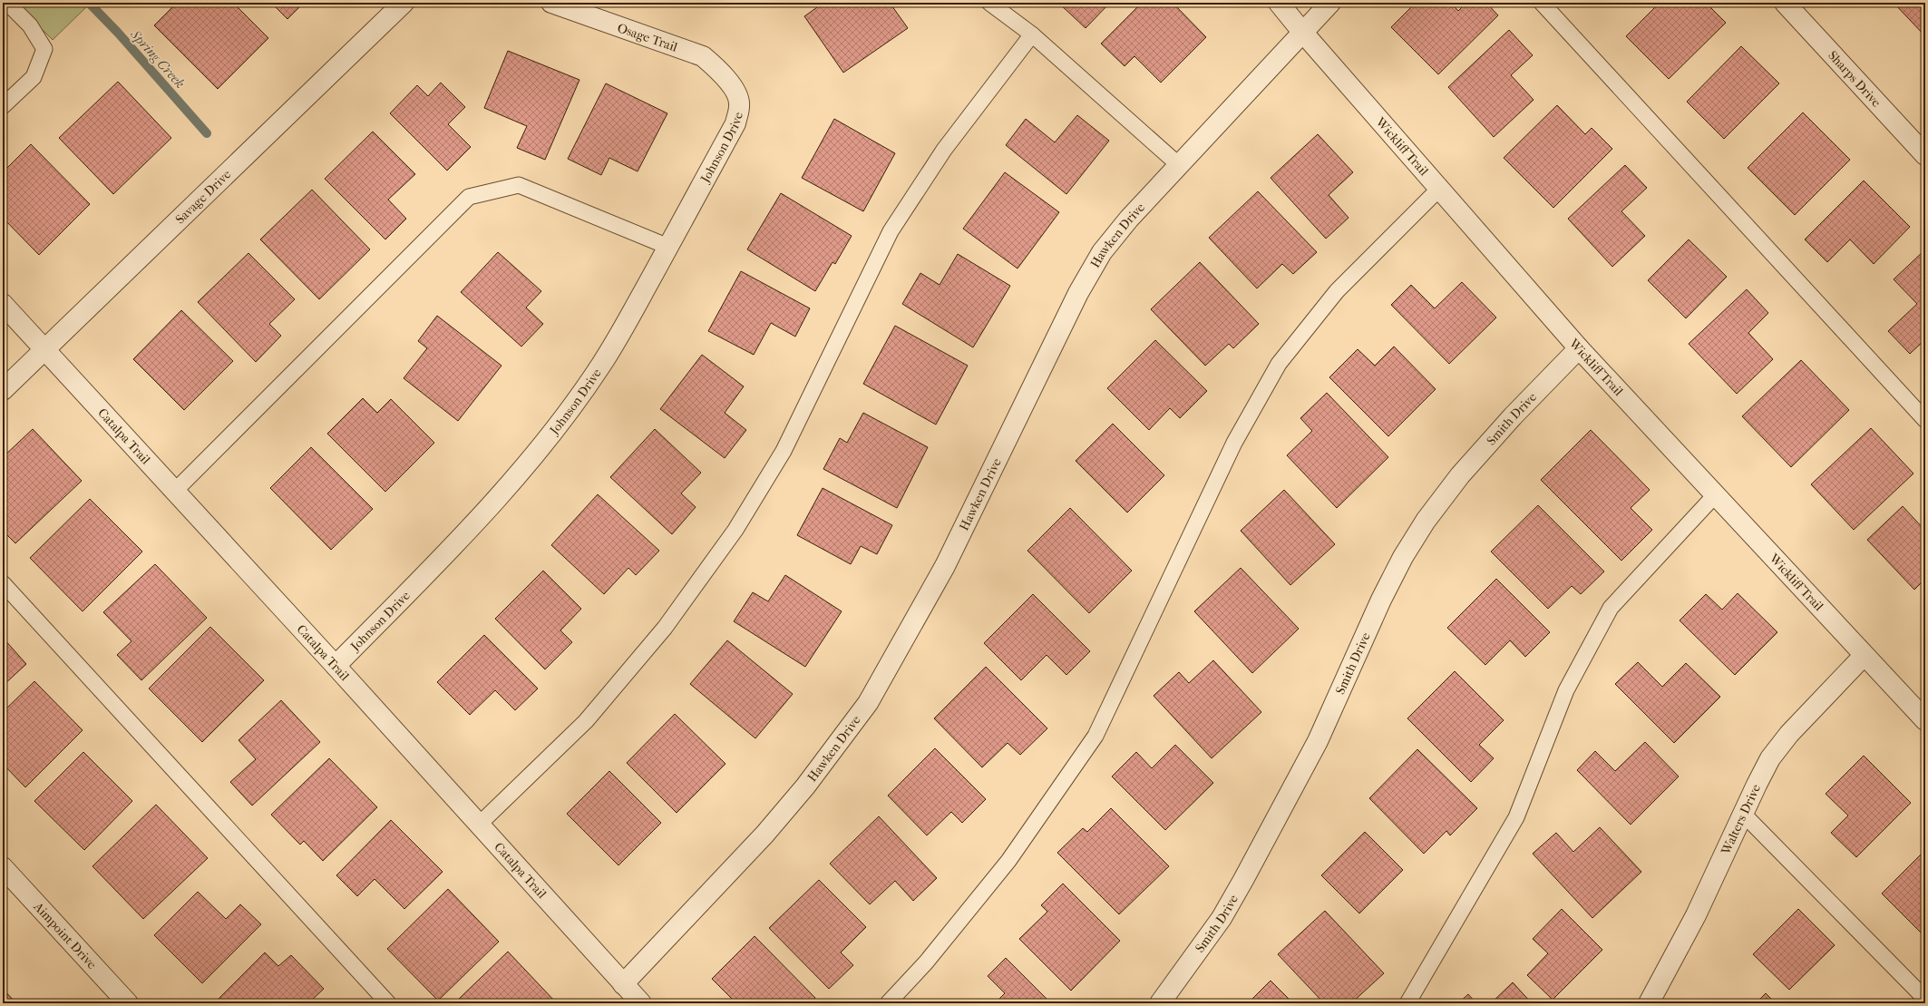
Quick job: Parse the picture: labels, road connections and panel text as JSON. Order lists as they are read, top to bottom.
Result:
{
  "streets": {
    "street": [
      "Osage Trail",
      "Sharps Drive",
      "Johnson Drive",
      "Wickliff Trail",
      "Savage Drive",
      "Hawken Drive",
      "Smith Drive",
      "Catalpa Trail",
      "Walters Drive",
      "Aimpoint Drive"
    ]
  },
  "crossings": [
    ["Osage Trail", "Johnson Drive"],
    ["Johnson Drive", "Catalpa Trail"],
    ["Wickliff Trail", "Hawken Drive"],
    ["Wickliff Trail", "Smith Drive"],
    ["Wickliff Trail", "Walters Drive"],
    ["Savage Drive", "Catalpa Trail"],
    ["Hawken Drive", "Catalpa Trail"]
  ],
  "water": ["Spring Creek"]
}
